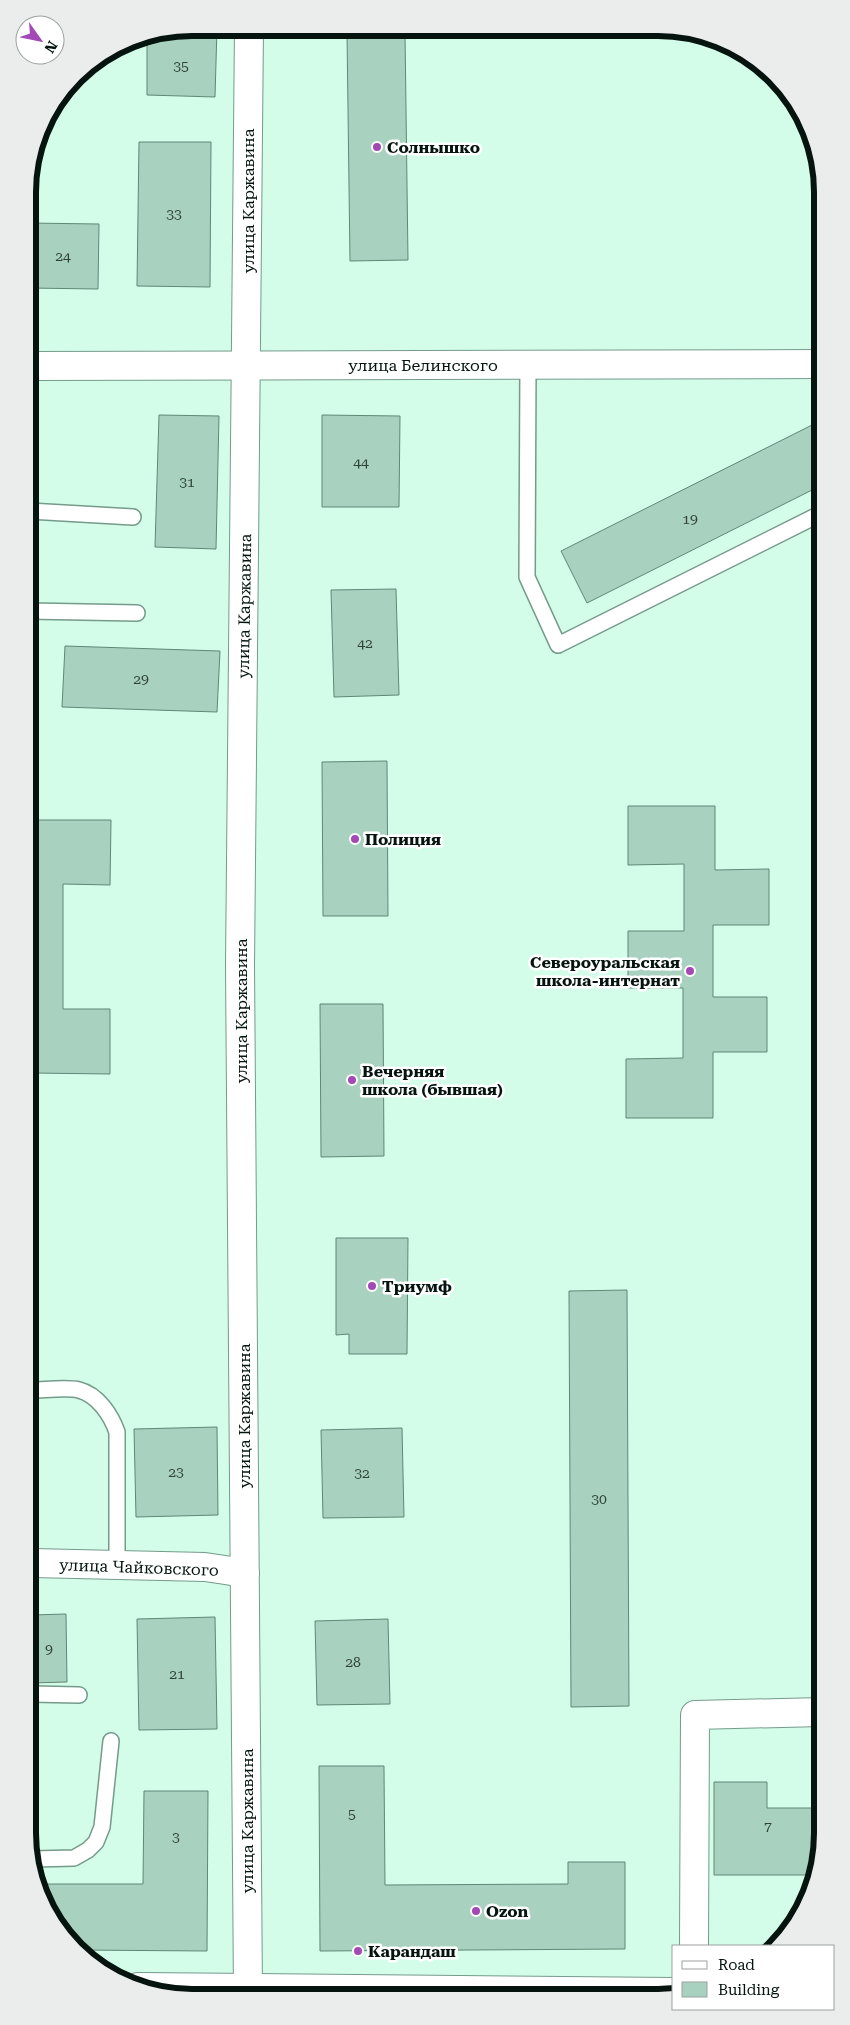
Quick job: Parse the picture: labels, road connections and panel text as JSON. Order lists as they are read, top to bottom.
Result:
{
  "streets": {
    "street": ["улица Каржавина", "улица Белинского", "улица Чайковского"]
  },
  "crossings": [
    ["улица Каржавина", "улица Белинского"],
    ["улица Каржавина", "улица Чайковского"]
  ],
  "places": [
    "Солнышко",
    "Полиция",
    "Североуральская школа-интернат",
    "Вечерняя школа (бывшая)",
    "Триумф",
    "Ozon",
    "Карандаш"
  ],
  "house_numbers": [
    "35",
    "33",
    "24",
    "44",
    "31",
    "19",
    "42",
    "29",
    "23",
    "32",
    "30",
    "9",
    "28",
    "21",
    "5",
    "7",
    "3"
  ],
  "legend": ["Road", "Building"],
  "north": "bottom right"
}
